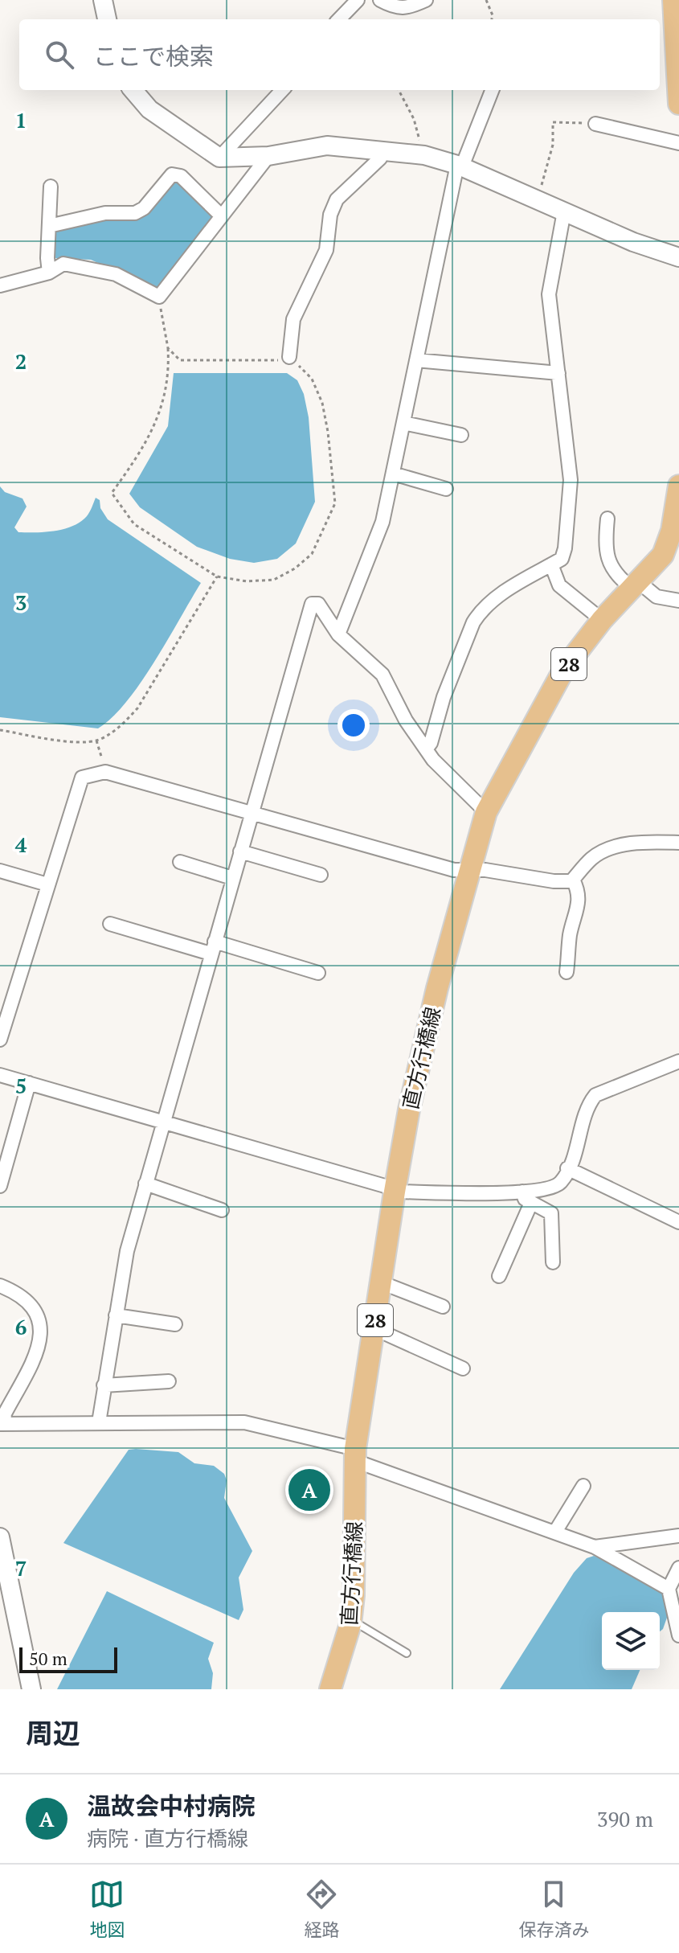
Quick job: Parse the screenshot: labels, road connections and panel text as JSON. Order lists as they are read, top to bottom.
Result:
{
  "streets": {
    "main road": ["28", "直方行橋線"]
  },
  "scale_bar": "50 m",
  "page": {
    "search": "ここで検索",
    "pins": "A",
    "scale": "50 m",
    "heading": "周辺",
    "list": [
      {
        "mark": "A",
        "name": "温故会中村病院",
        "note": "病院 · 直方行橋線",
        "value": "390 m"
      }
    ],
    "nav": ["地図", "経路", "保存済み"]
  },
  "grid": {
    "rows": [
      "1",
      "2",
      "3",
      "4",
      "5",
      "6",
      "7"
    ]
  }
}
